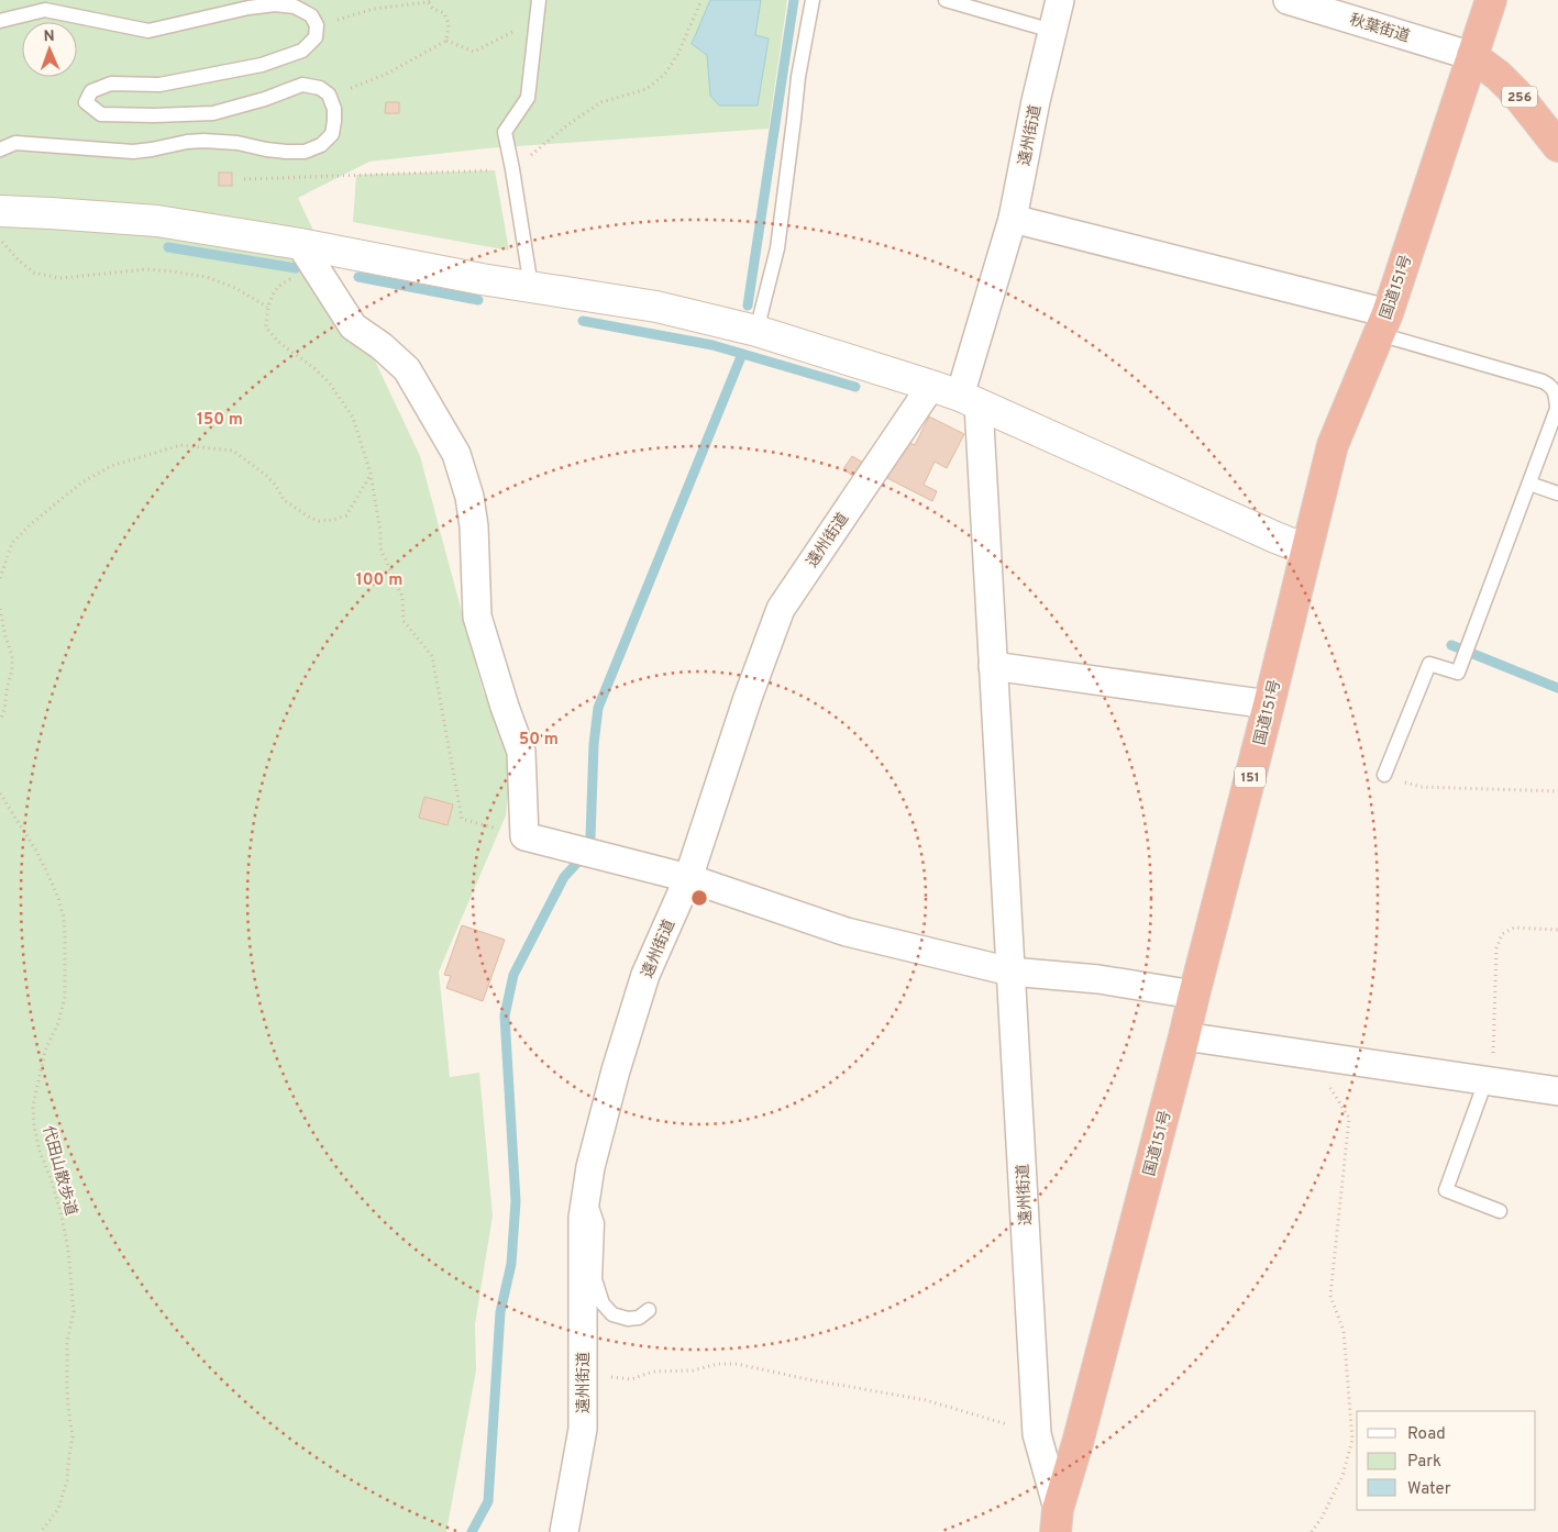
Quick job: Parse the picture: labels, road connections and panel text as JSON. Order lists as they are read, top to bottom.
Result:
{
  "streets": {
    "highway": ["256", "国道151号", "151"],
    "street": ["秋葉街道", "遠州街道"],
    "path": ["代田山散歩道"]
  },
  "crossings": [
    ["秋葉街道", "256"],
    ["秋葉街道", "国道151号"],
    ["256", "国道151号"],
    ["遠州街道", "国道151号"]
  ],
  "legend": ["Road", "Park", "Water"],
  "north": "top",
  "rings": ["150 m", "100 m", "50 m"]
}
